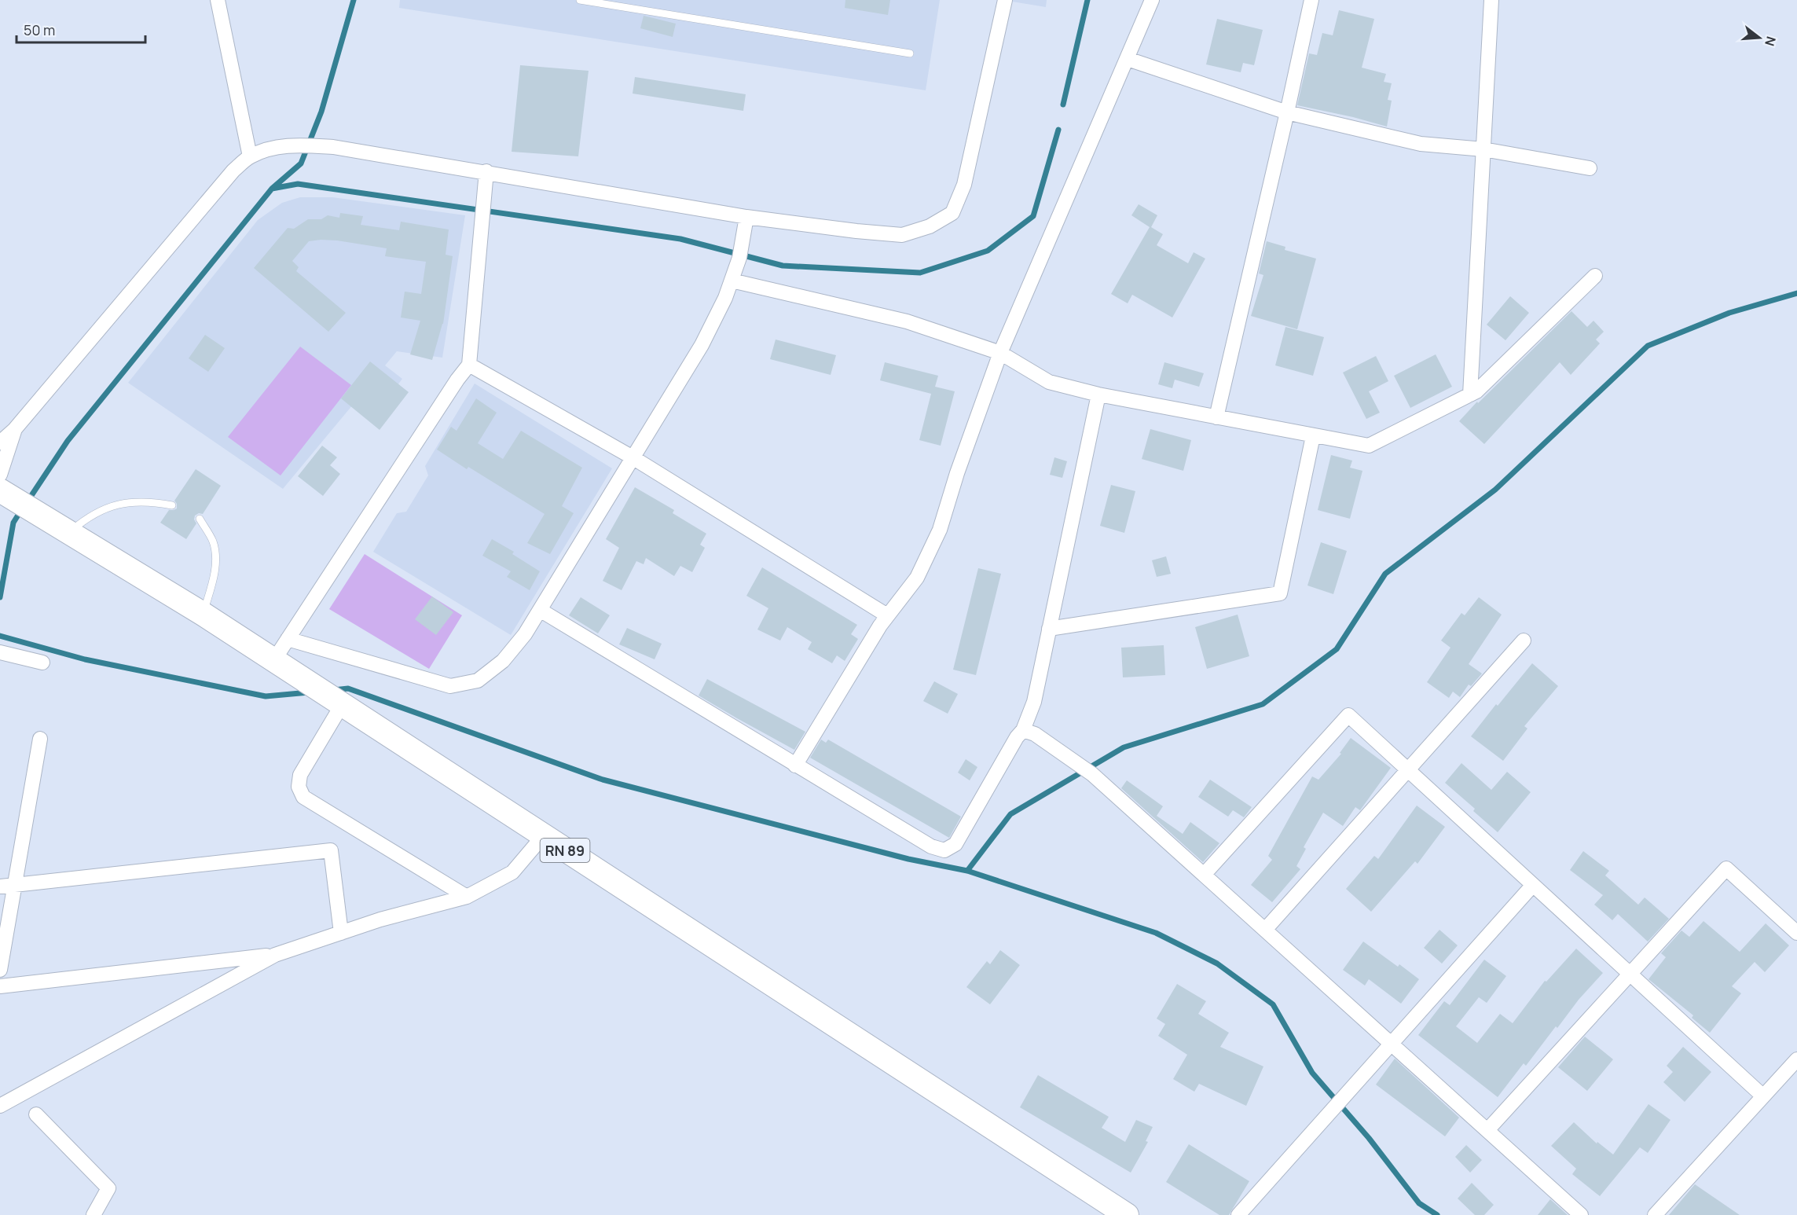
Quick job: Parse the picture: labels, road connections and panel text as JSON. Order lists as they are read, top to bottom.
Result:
{
  "streets": {
    "main road": ["RN 89"]
  },
  "scale_bar": "50 m",
  "north": "right"
}
